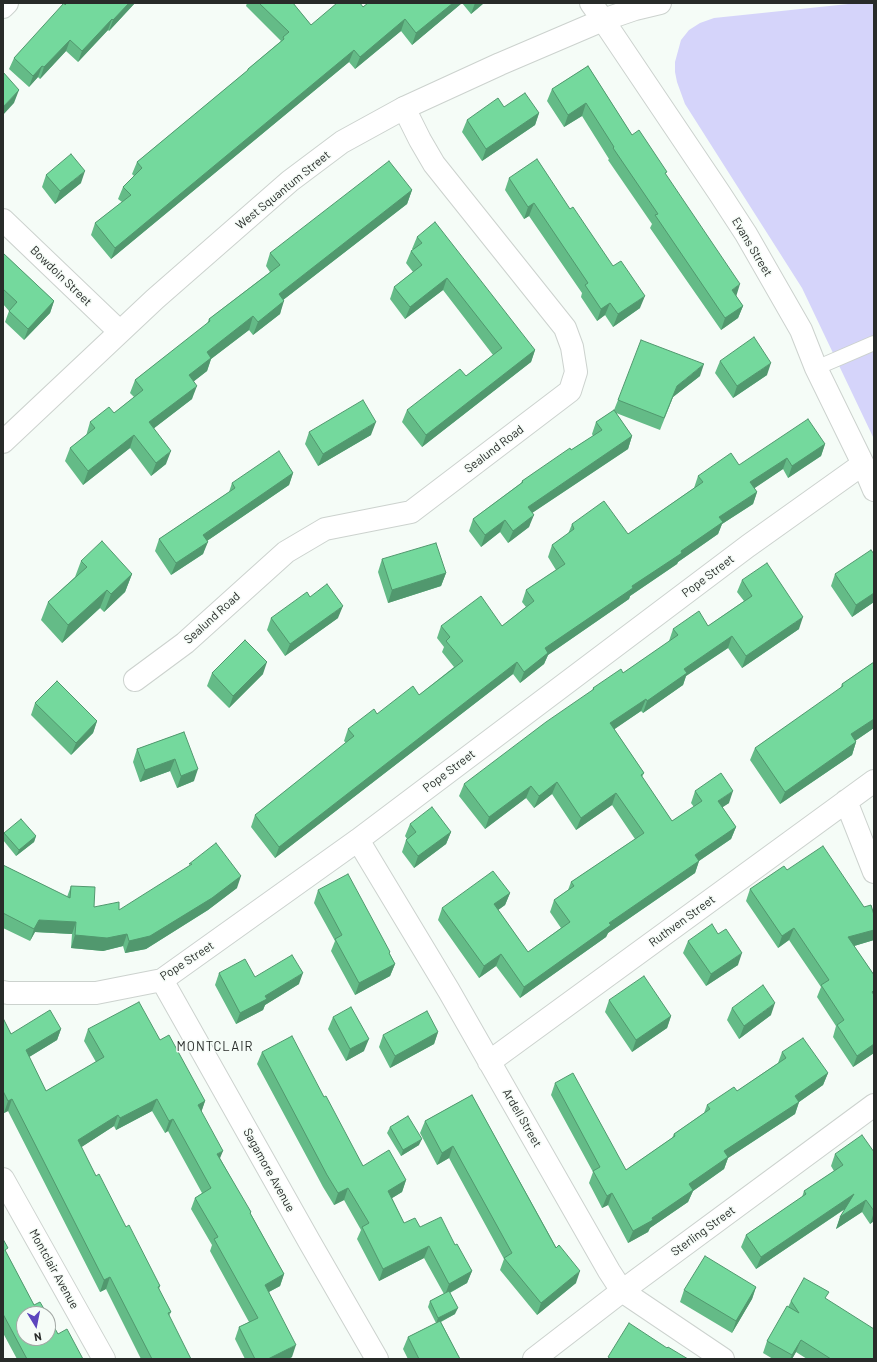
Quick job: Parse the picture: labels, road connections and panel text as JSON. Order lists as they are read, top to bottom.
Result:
{
  "streets": {
    "street": [
      "West Squantum Street",
      "Evans Street",
      "Bowdoin Street",
      "Sealund Road",
      "Pope Street",
      "Ruthven Street",
      "Ardell Street",
      "Sagamore Avenue",
      "Sterling Street",
      "Montclair Avenue"
    ]
  },
  "crossings": [
    ["West Squantum Street", "Evans Street"],
    ["West Squantum Street", "Bowdoin Street"],
    ["West Squantum Street", "Sealund Road"],
    ["Evans Street", "Pope Street"],
    ["Pope Street", "Ardell Street"],
    ["Pope Street", "Sagamore Avenue"],
    ["Ruthven Street", "Ardell Street"],
    ["Ardell Street", "Sterling Street"]
  ],
  "districts": ["MONTCLAIR"],
  "north": "bottom"
}
